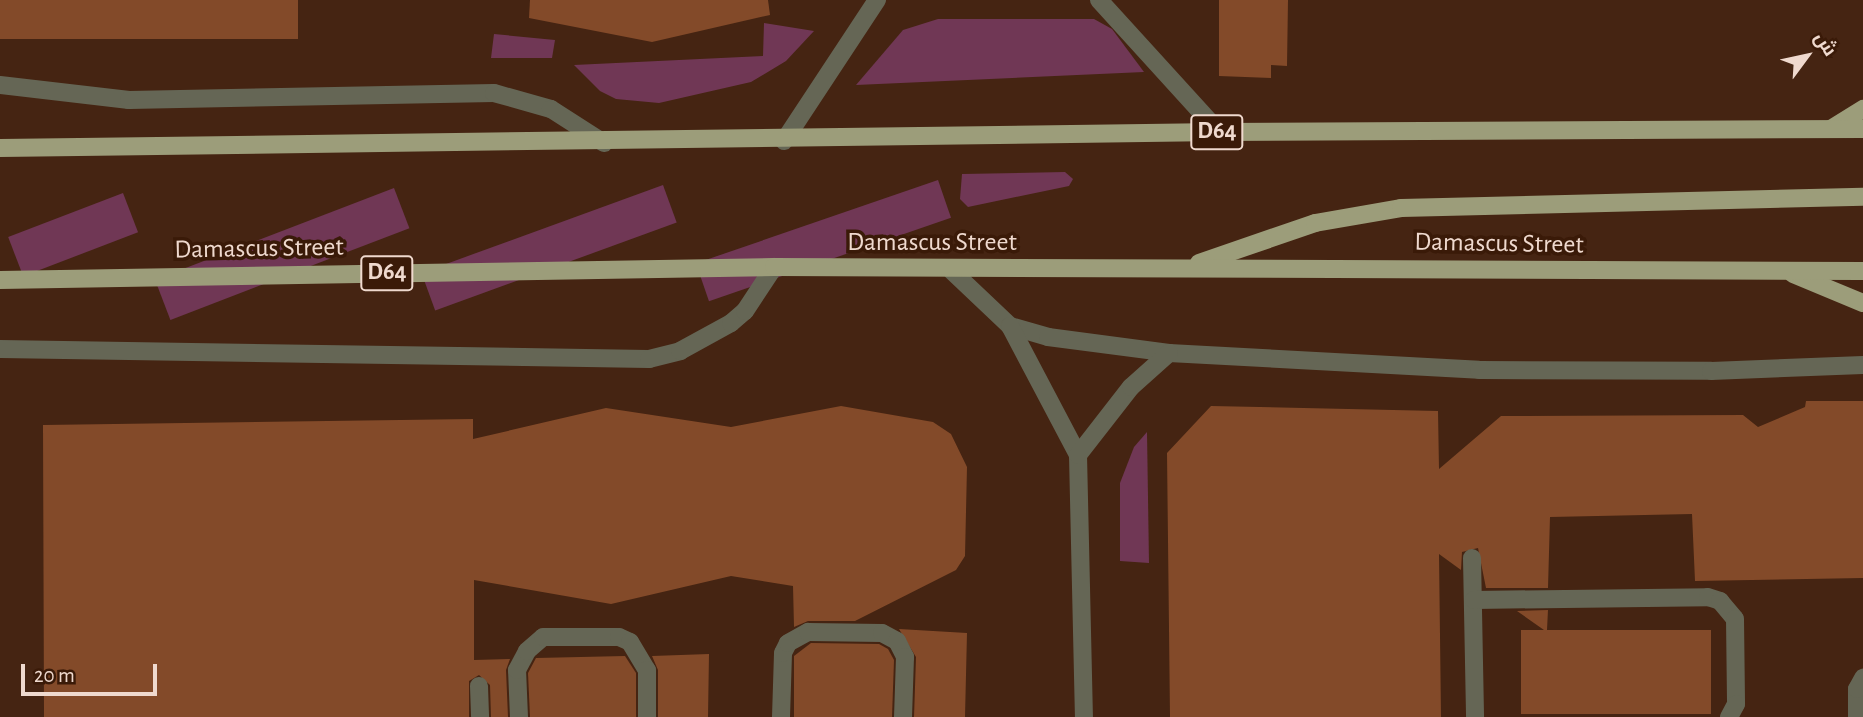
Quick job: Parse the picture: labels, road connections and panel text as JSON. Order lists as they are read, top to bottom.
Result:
{
  "streets": {
    "main road": ["D64", "Damascus Street"]
  },
  "scale_bar": "20 m",
  "north": "top right"
}
